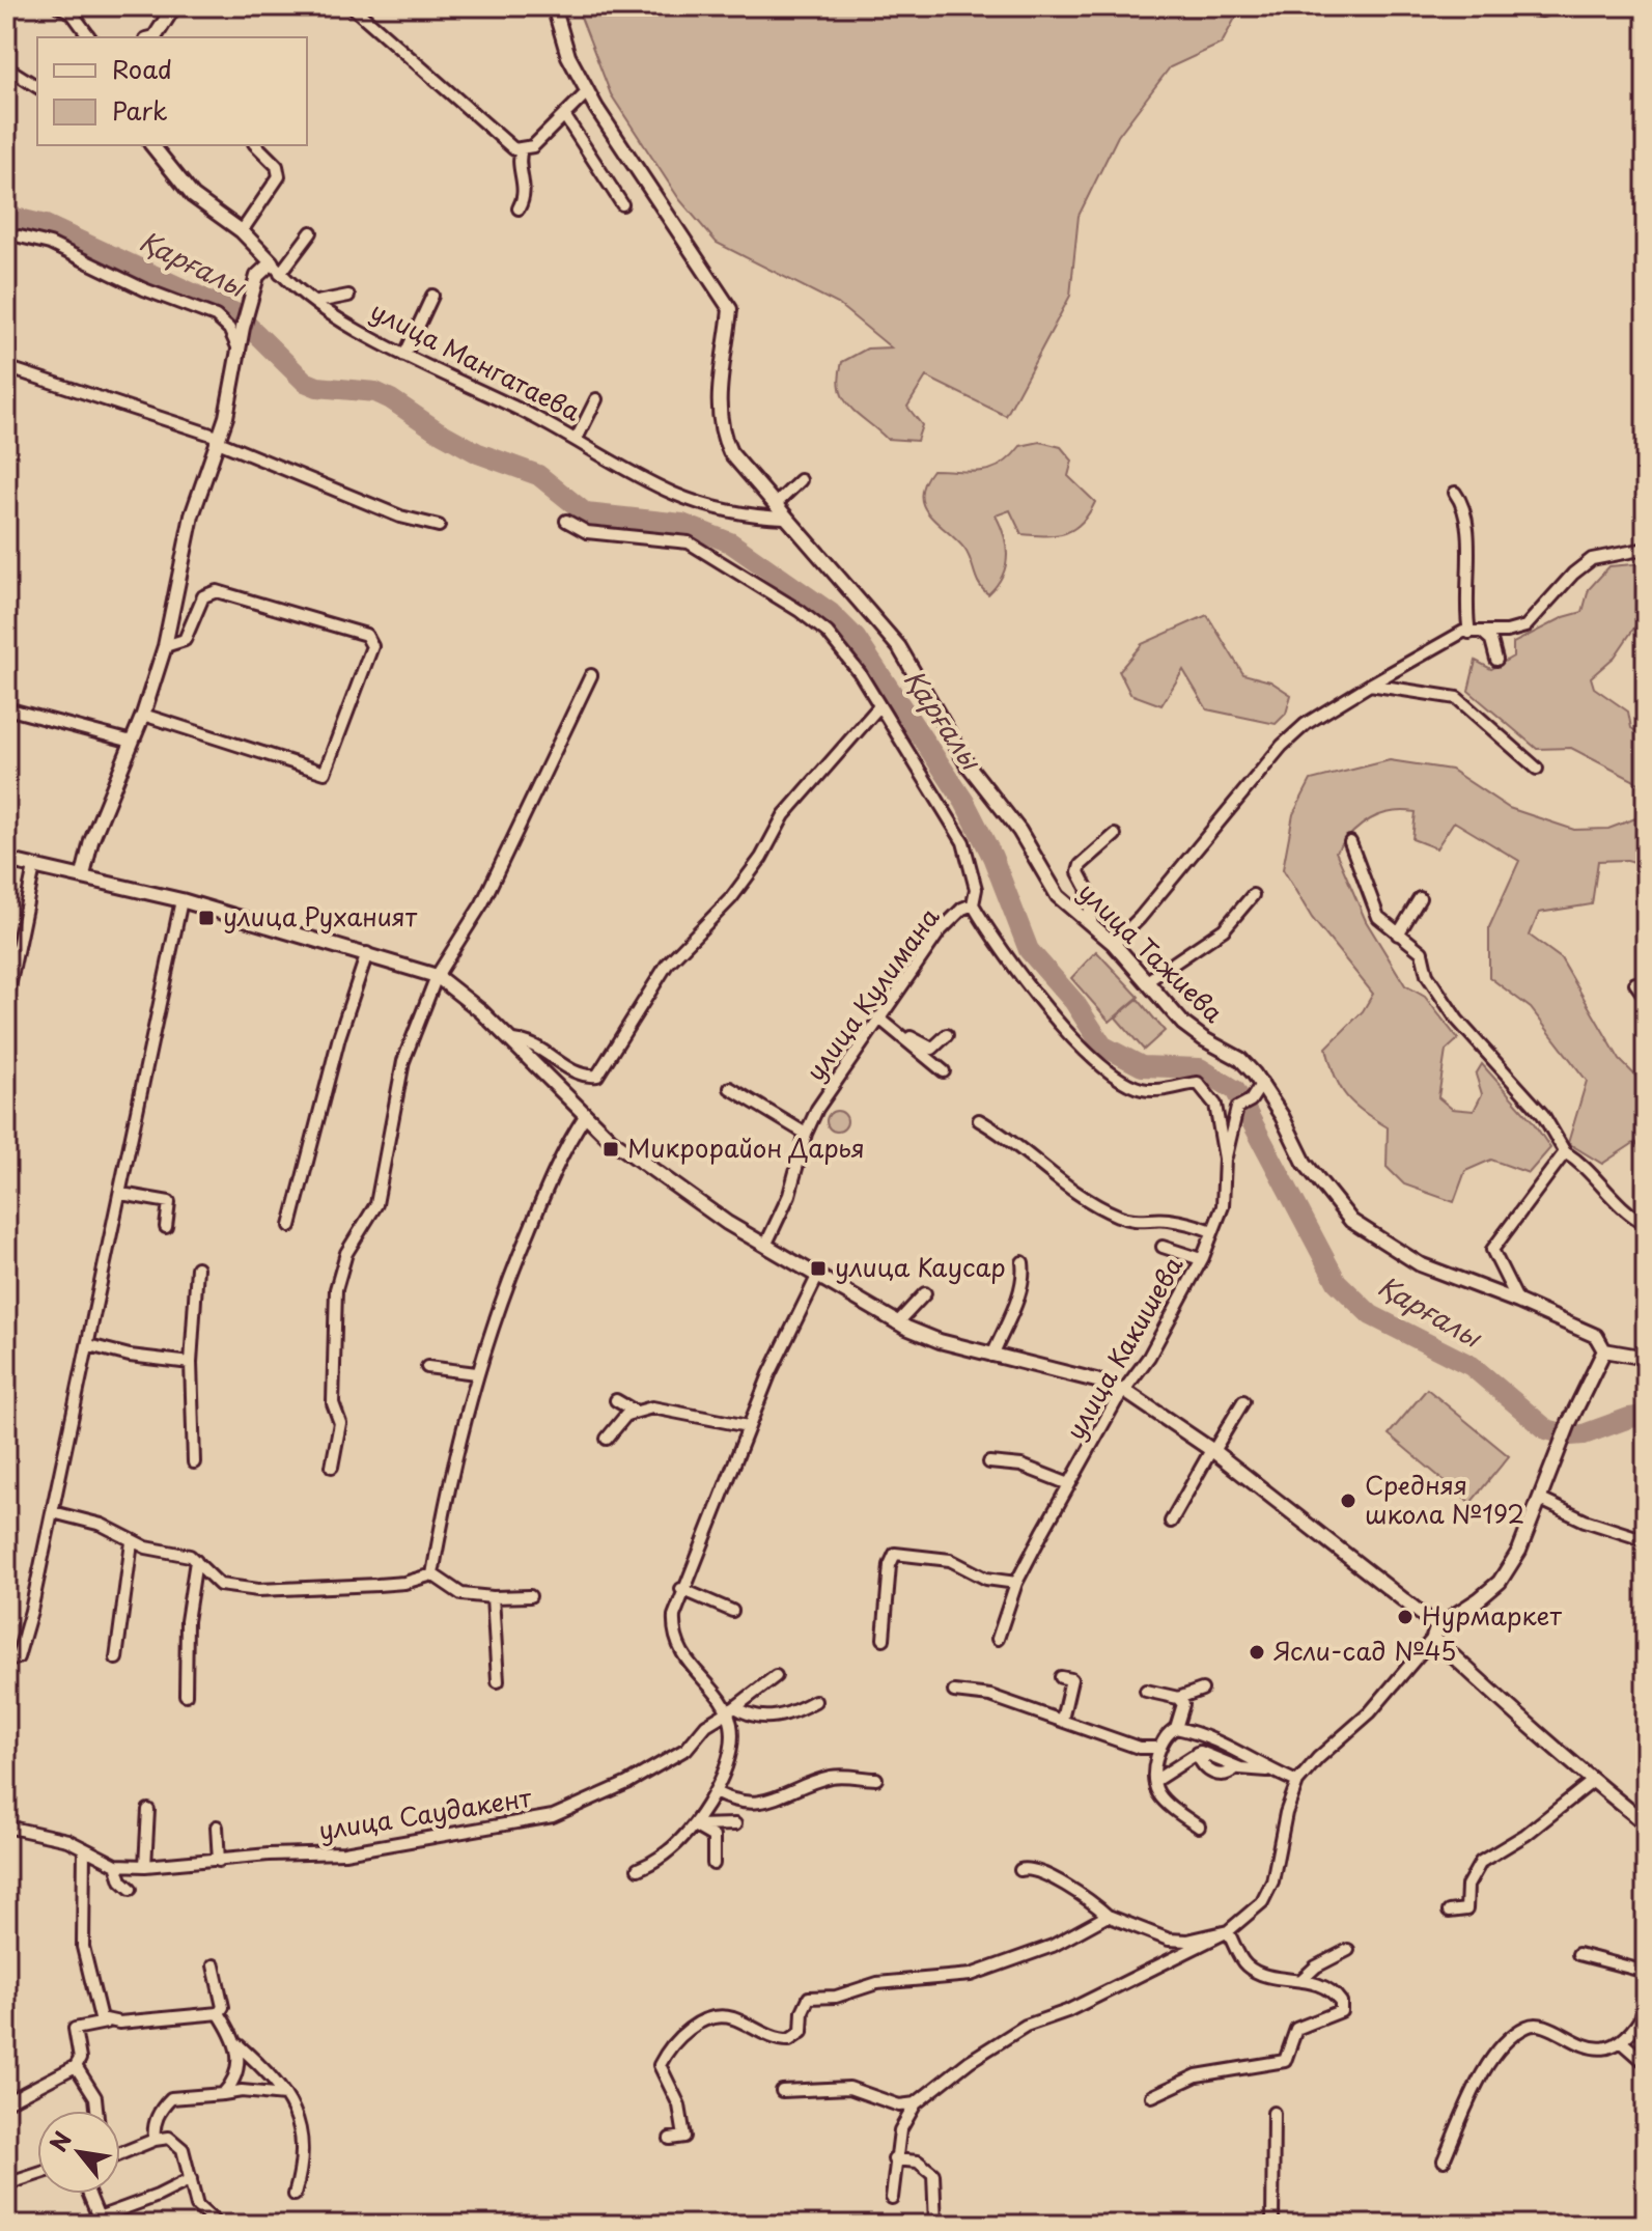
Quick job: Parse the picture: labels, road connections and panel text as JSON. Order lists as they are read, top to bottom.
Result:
{
  "streets": {
    "street": [
      "улица Мангатаева",
      "улица Тажиева",
      "улица Кулимана",
      "улица Какишева",
      "улица Саудакент"
    ]
  },
  "crossings": [
    ["улица Мангатаева", "улица Тажиева"],
    ["улица Кулимана", "улица Какишева"]
  ],
  "water": ["Қарғалы"],
  "places": {
    "transit": ["улица Руханият", "Микрорайон Дарья", "улица Каусар"],
    "other": ["Средняя школа №192", "Нурмаркет", "Ясли-сад №45"]
  },
  "legend": ["Road", "Park"],
  "north": "top left"
}
